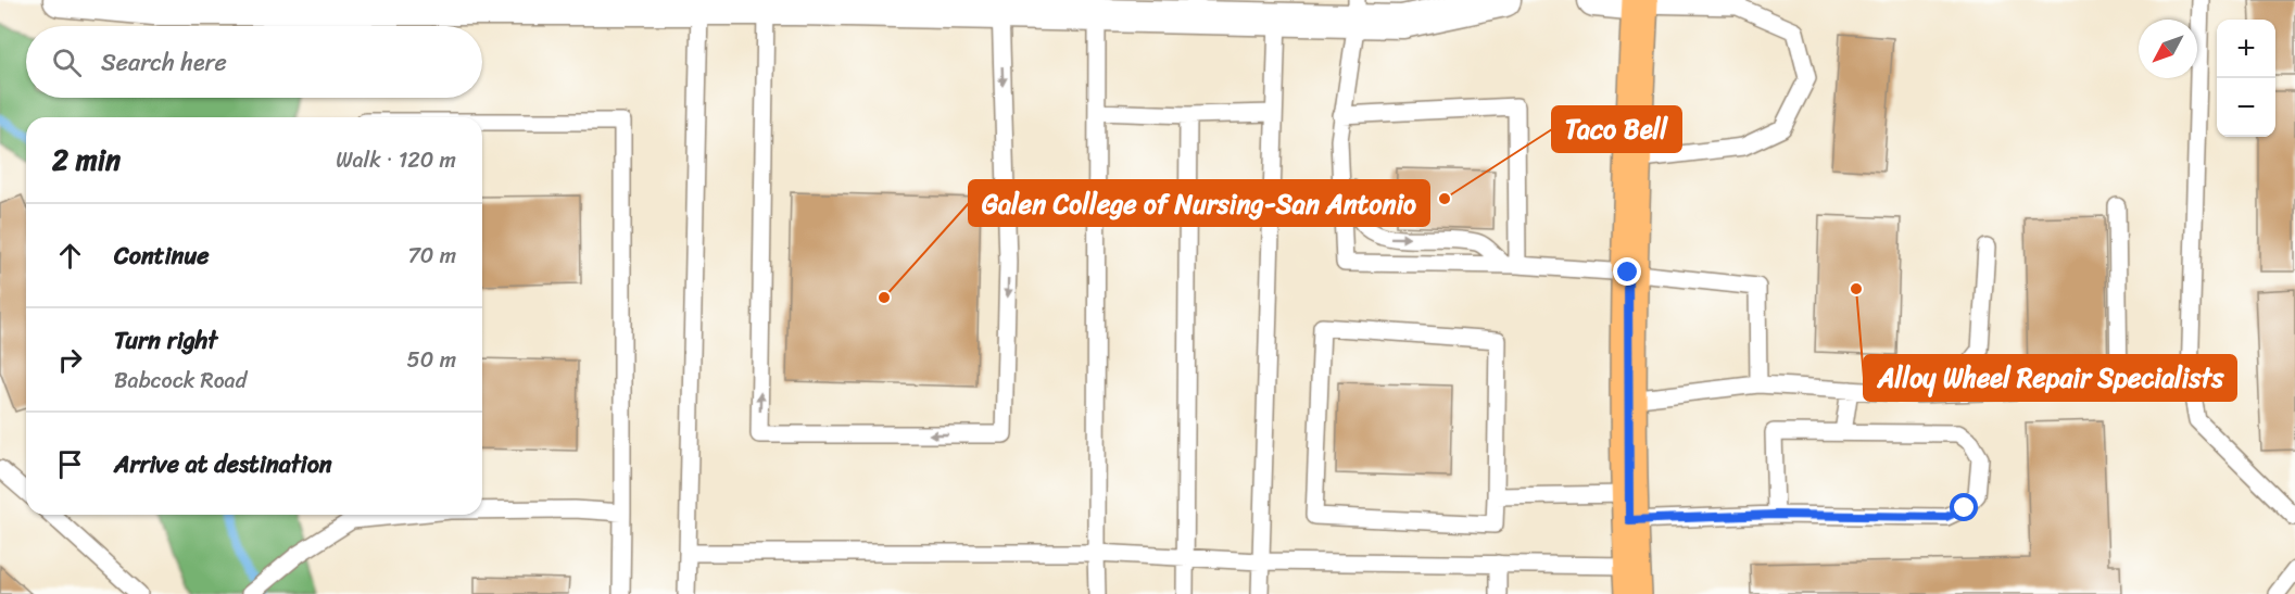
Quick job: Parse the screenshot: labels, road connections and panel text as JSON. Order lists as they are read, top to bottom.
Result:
{
  "places": ["Taco Bell", "Alloy Wheel Repair Specialists", "Galen College of Nursing-San Antonio"],
  "north": "bottom left",
  "page": {
    "map_buttons": ["+", "−"],
    "search": "Search here",
    "heading": ["2 min", "Walk · 120 m"],
    "list": [
      ["Continue", "70 m"],
      ["Turn right", "Babcock Road", "50 m"],
      "Arrive at destination"
    ]
  }
}
